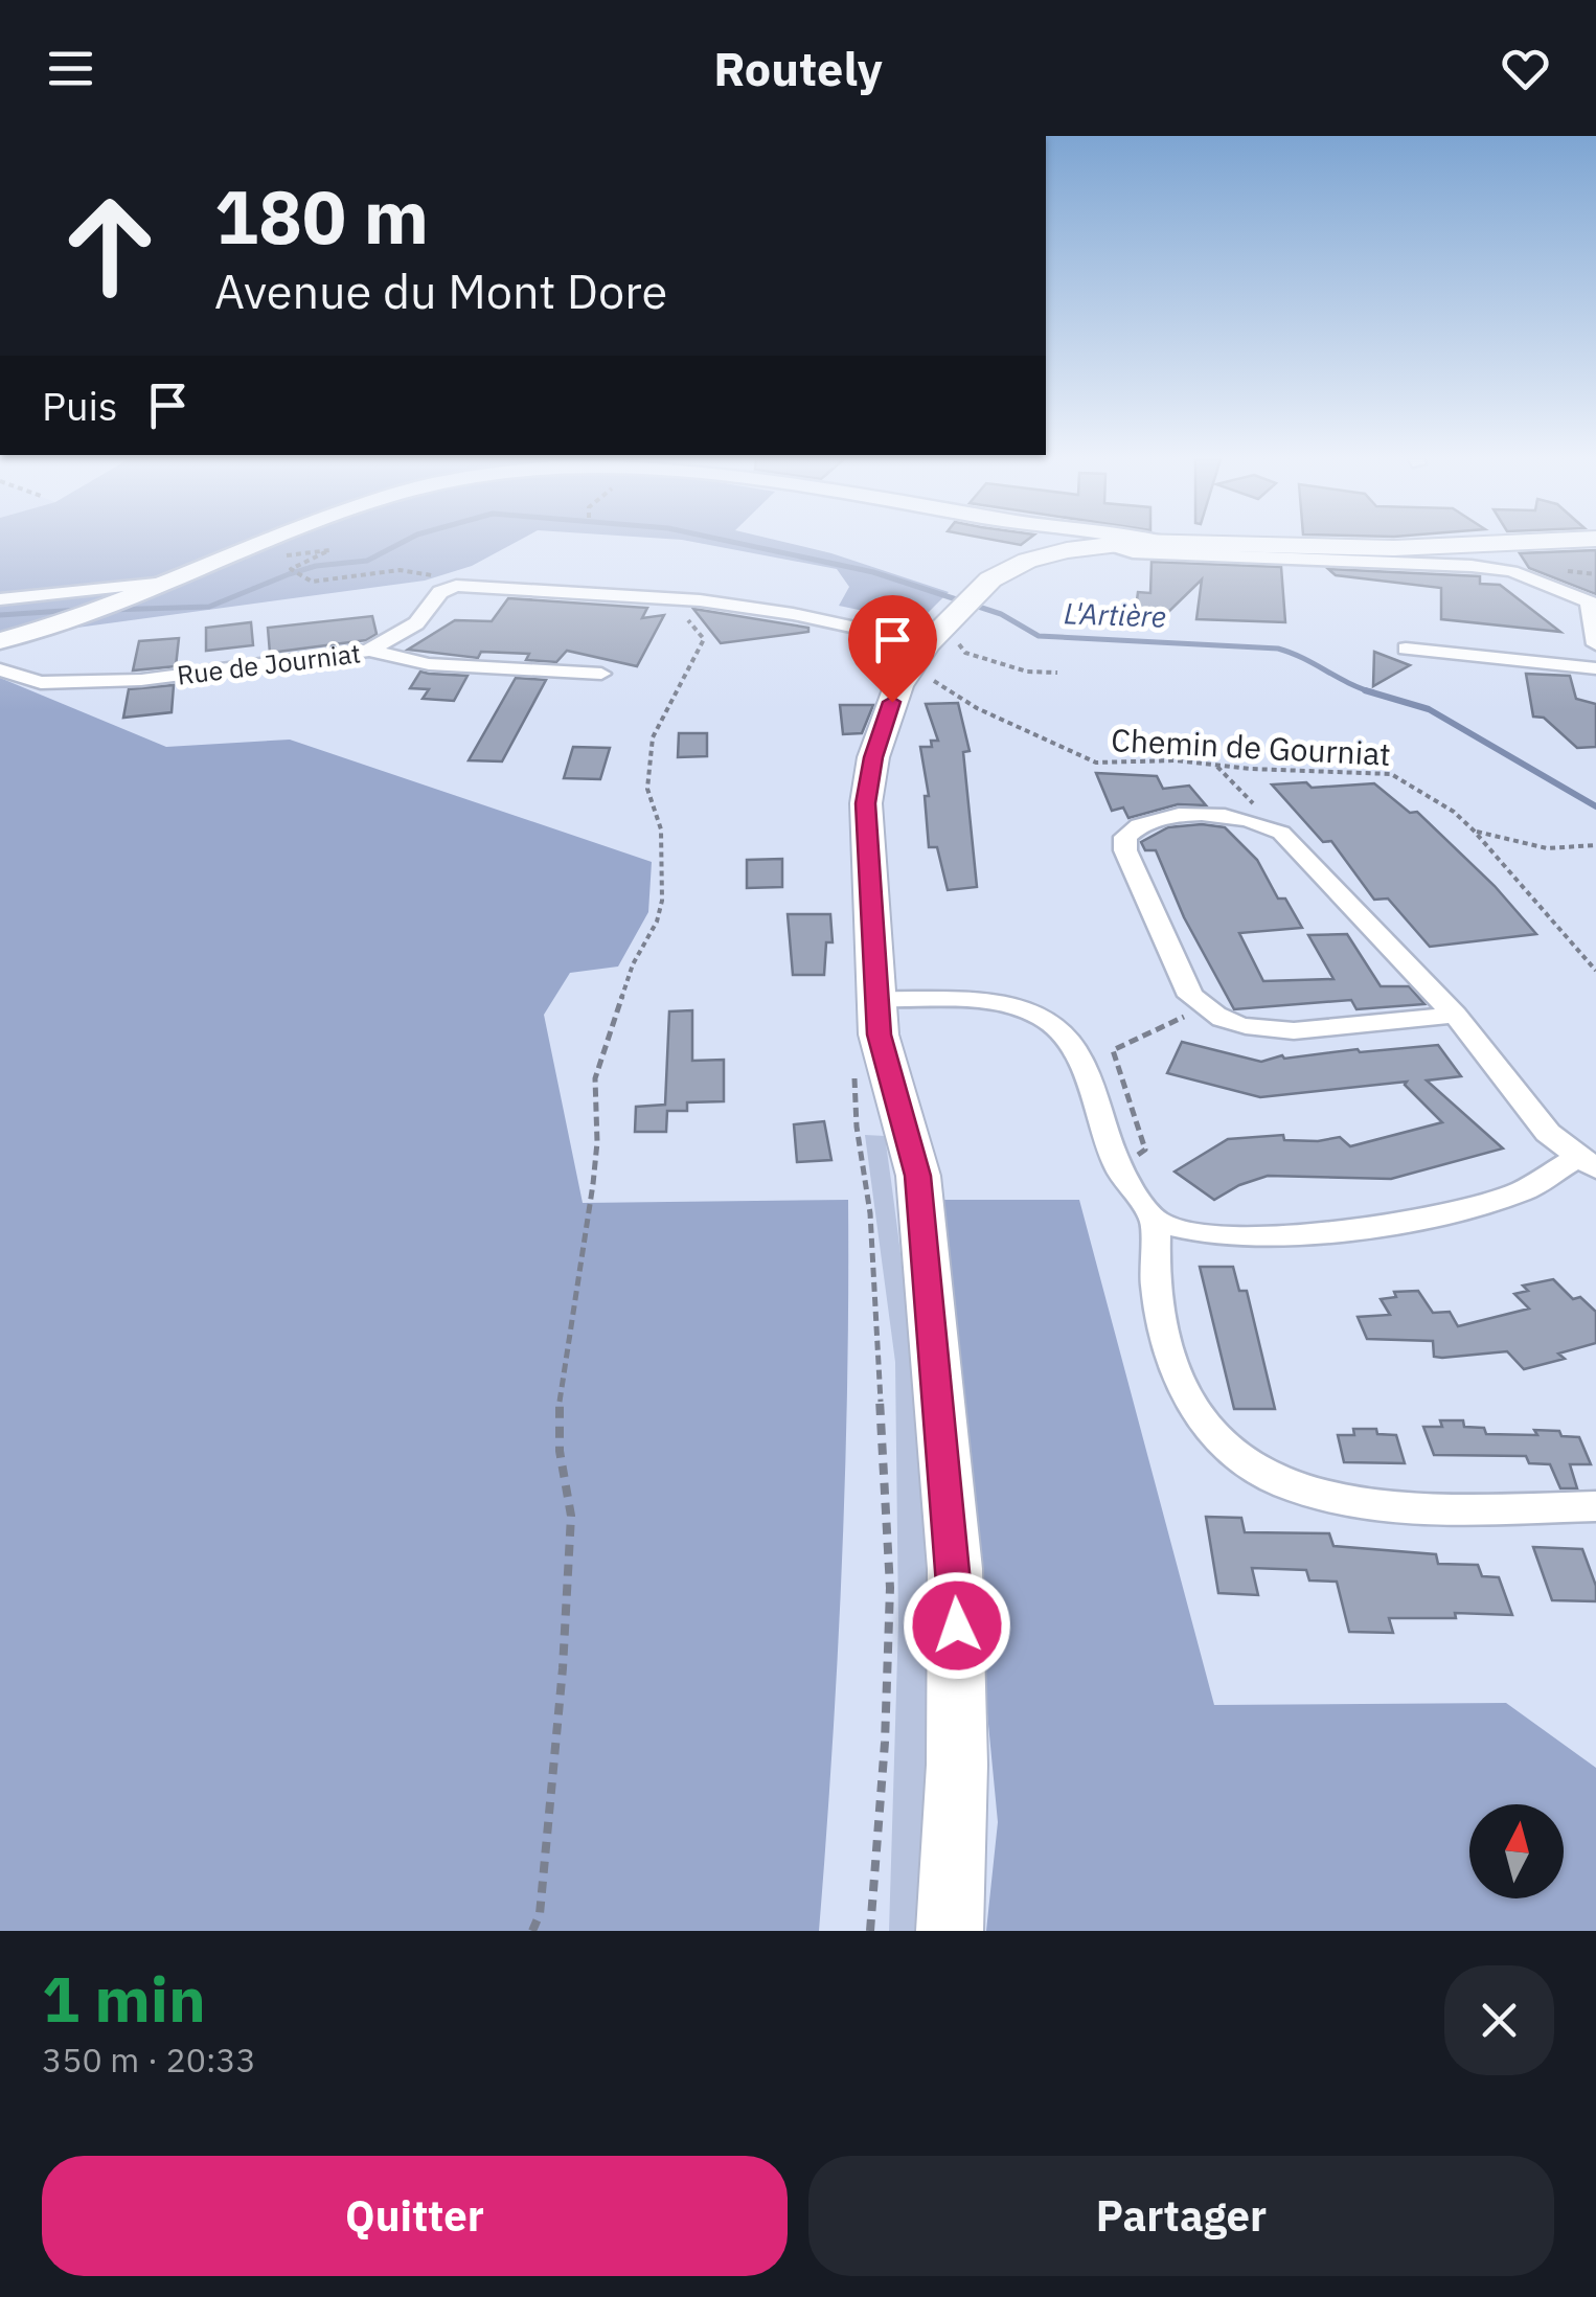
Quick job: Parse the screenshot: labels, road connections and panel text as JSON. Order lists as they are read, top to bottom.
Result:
{
  "streets": {
    "street": ["Rue de Journiat"],
    "path": ["Chemin de Gourniat"]
  },
  "water": ["L'Artière"],
  "north": "top",
  "page": {
    "header": "Routely",
    "turn": ["180 m", "Avenue du Mont Dore"],
    "then": "Puis",
    "heading": ["1 min", "350 m · 20:33"],
    "buttons": ["Quitter", "Partager"]
  }
}
